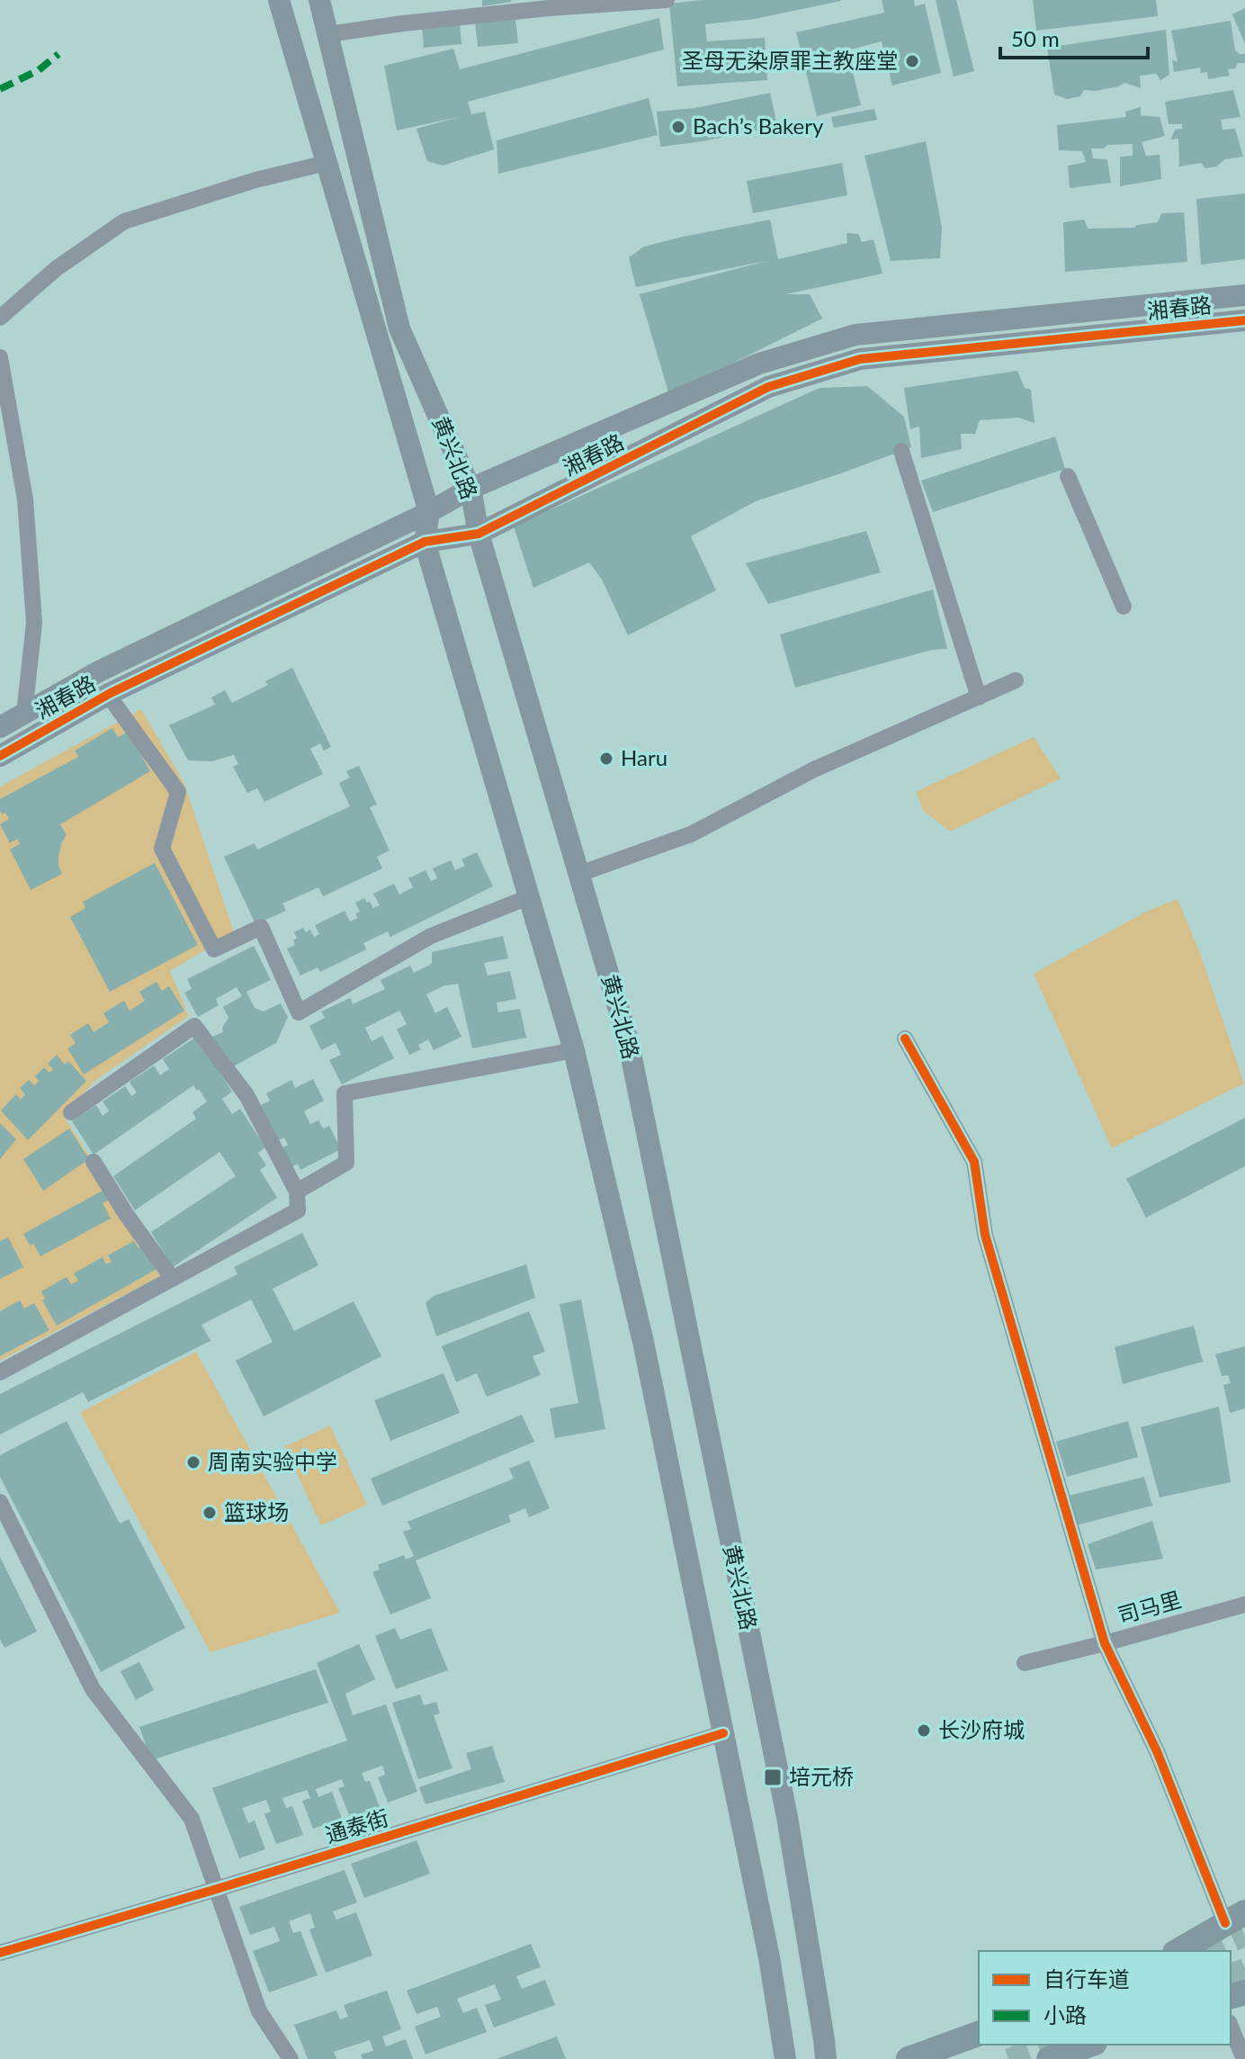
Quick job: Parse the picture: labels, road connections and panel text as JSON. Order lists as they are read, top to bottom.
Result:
{
  "streets": {
    "main road": ["湘春路", "黄兴北路"],
    "street": ["司马里", "通泰街"]
  },
  "crossings": [
    ["湘春路", "黄兴北路"],
    ["黄兴北路", "通泰街"]
  ],
  "places": {
    "other": [
      "圣母无染原罪主教座堂",
      "Bach’s Bakery",
      "Haru",
      "周南实验中学",
      "篮球场",
      "长沙府城"
    ],
    "transit": ["培元桥"]
  },
  "legend": ["自行车道", "小路"],
  "scale_bar": "50 m"
}
